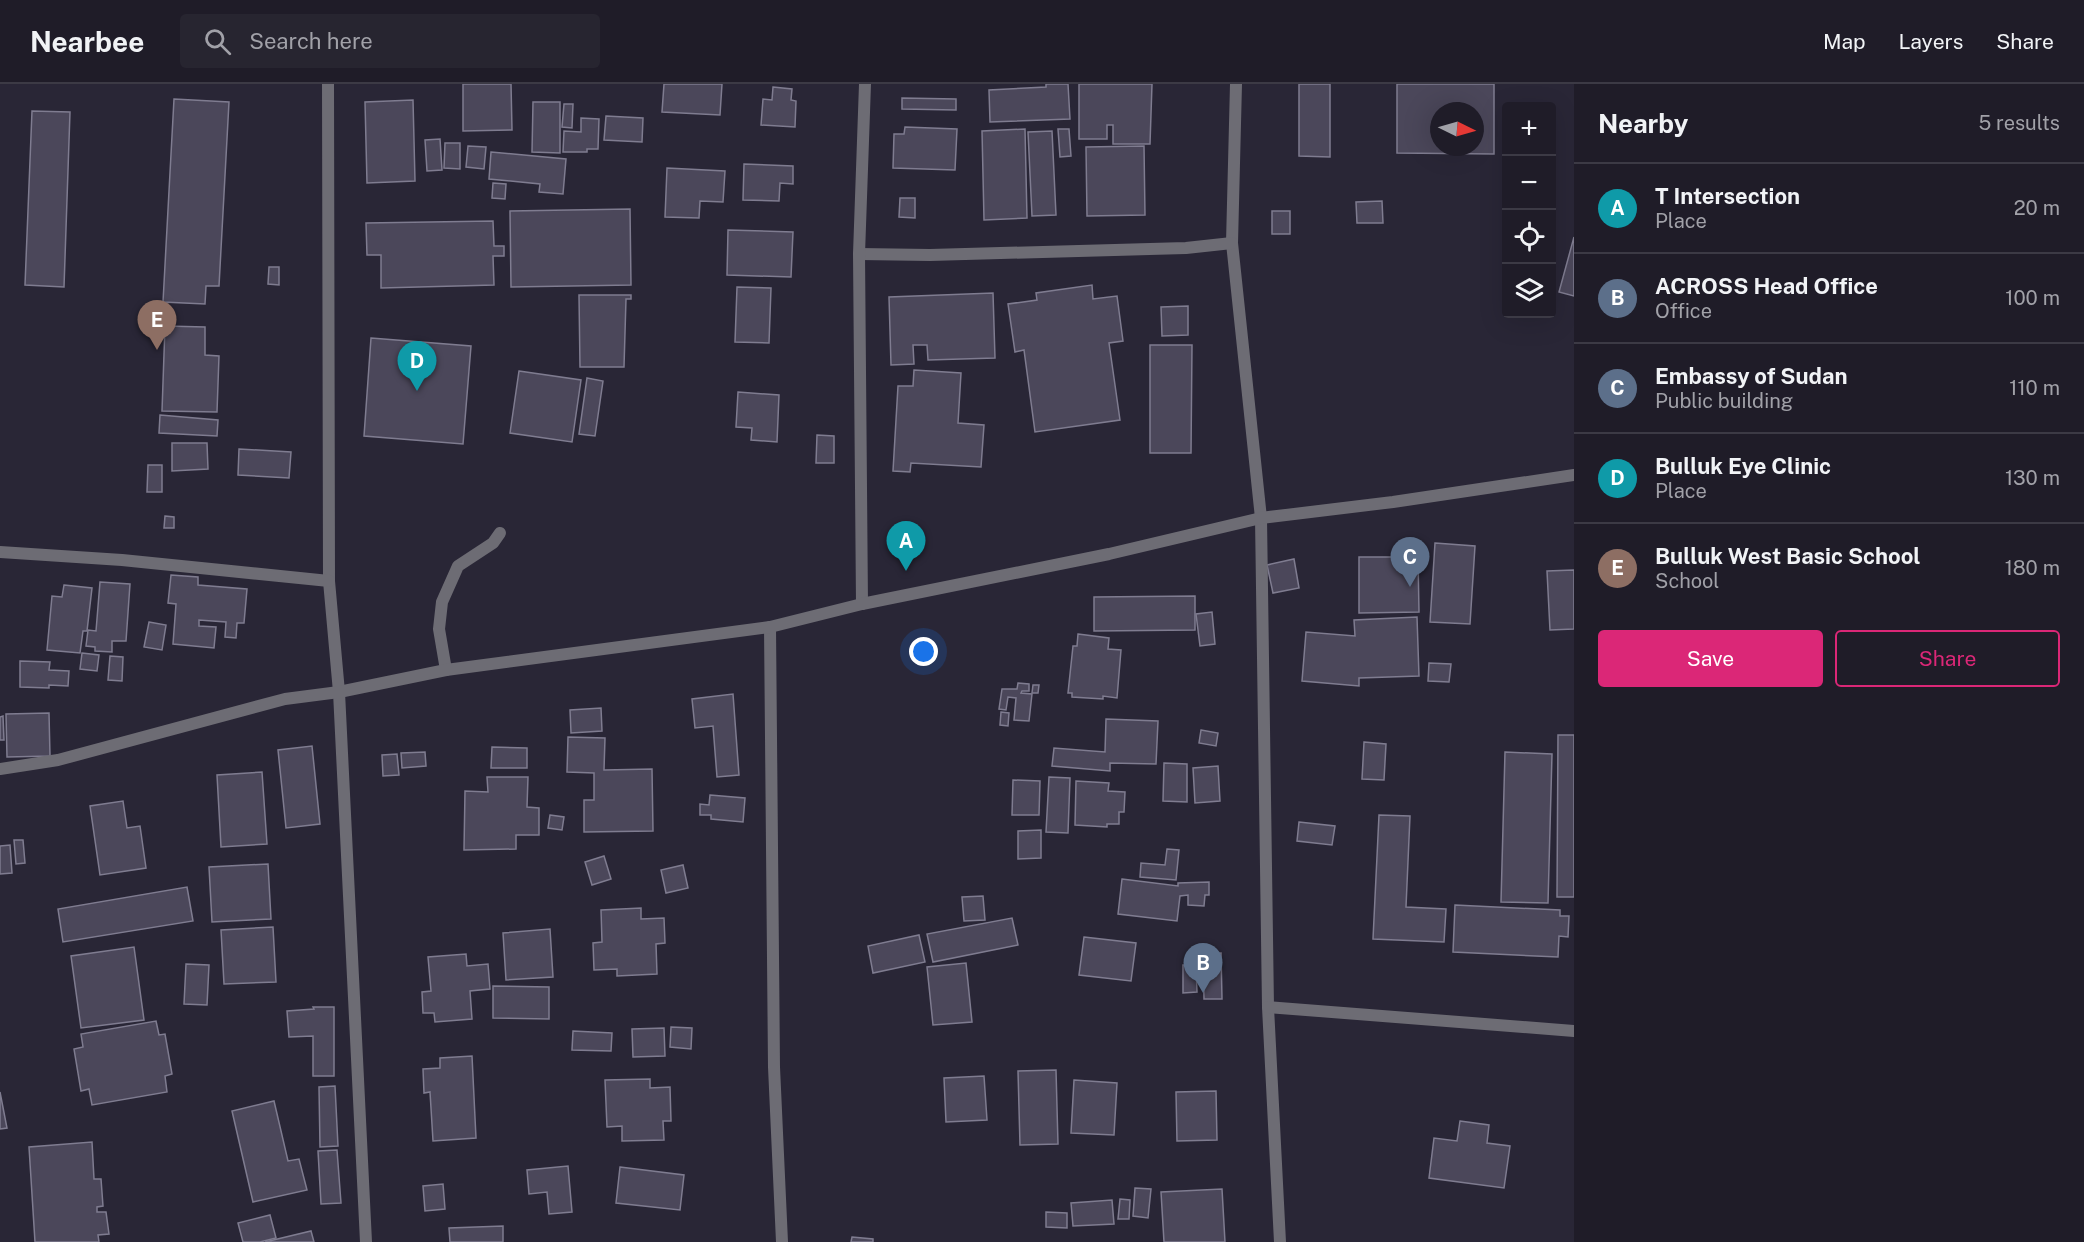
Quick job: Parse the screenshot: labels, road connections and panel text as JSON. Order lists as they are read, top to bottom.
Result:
{
  "north": "right",
  "page": {
    "header": "Nearbee",
    "search": "Search here",
    "nav": ["Map", "Layers", "Share"],
    "heading": ["Nearby", "5 results"],
    "map_buttons": ["+", "−"],
    "list": [
      {
        "mark": "A",
        "name": "T Intersection",
        "note": "Place",
        "value": "20 m"
      },
      {
        "mark": "B",
        "name": "ACROSS Head Office",
        "note": "Office",
        "value": "100 m"
      },
      {
        "mark": "C",
        "name": "Embassy of Sudan",
        "note": "Public building",
        "value": "110 m"
      },
      {
        "mark": "D",
        "name": "Bulluk Eye Clinic",
        "note": "Place",
        "value": "130 m"
      },
      {
        "mark": "E",
        "name": "Bulluk West Basic School",
        "note": "School",
        "value": "180 m"
      }
    ],
    "pins": [
      "E",
      "D",
      "A",
      "C",
      "B"
    ],
    "buttons": ["Save", "Share"]
  }
}
